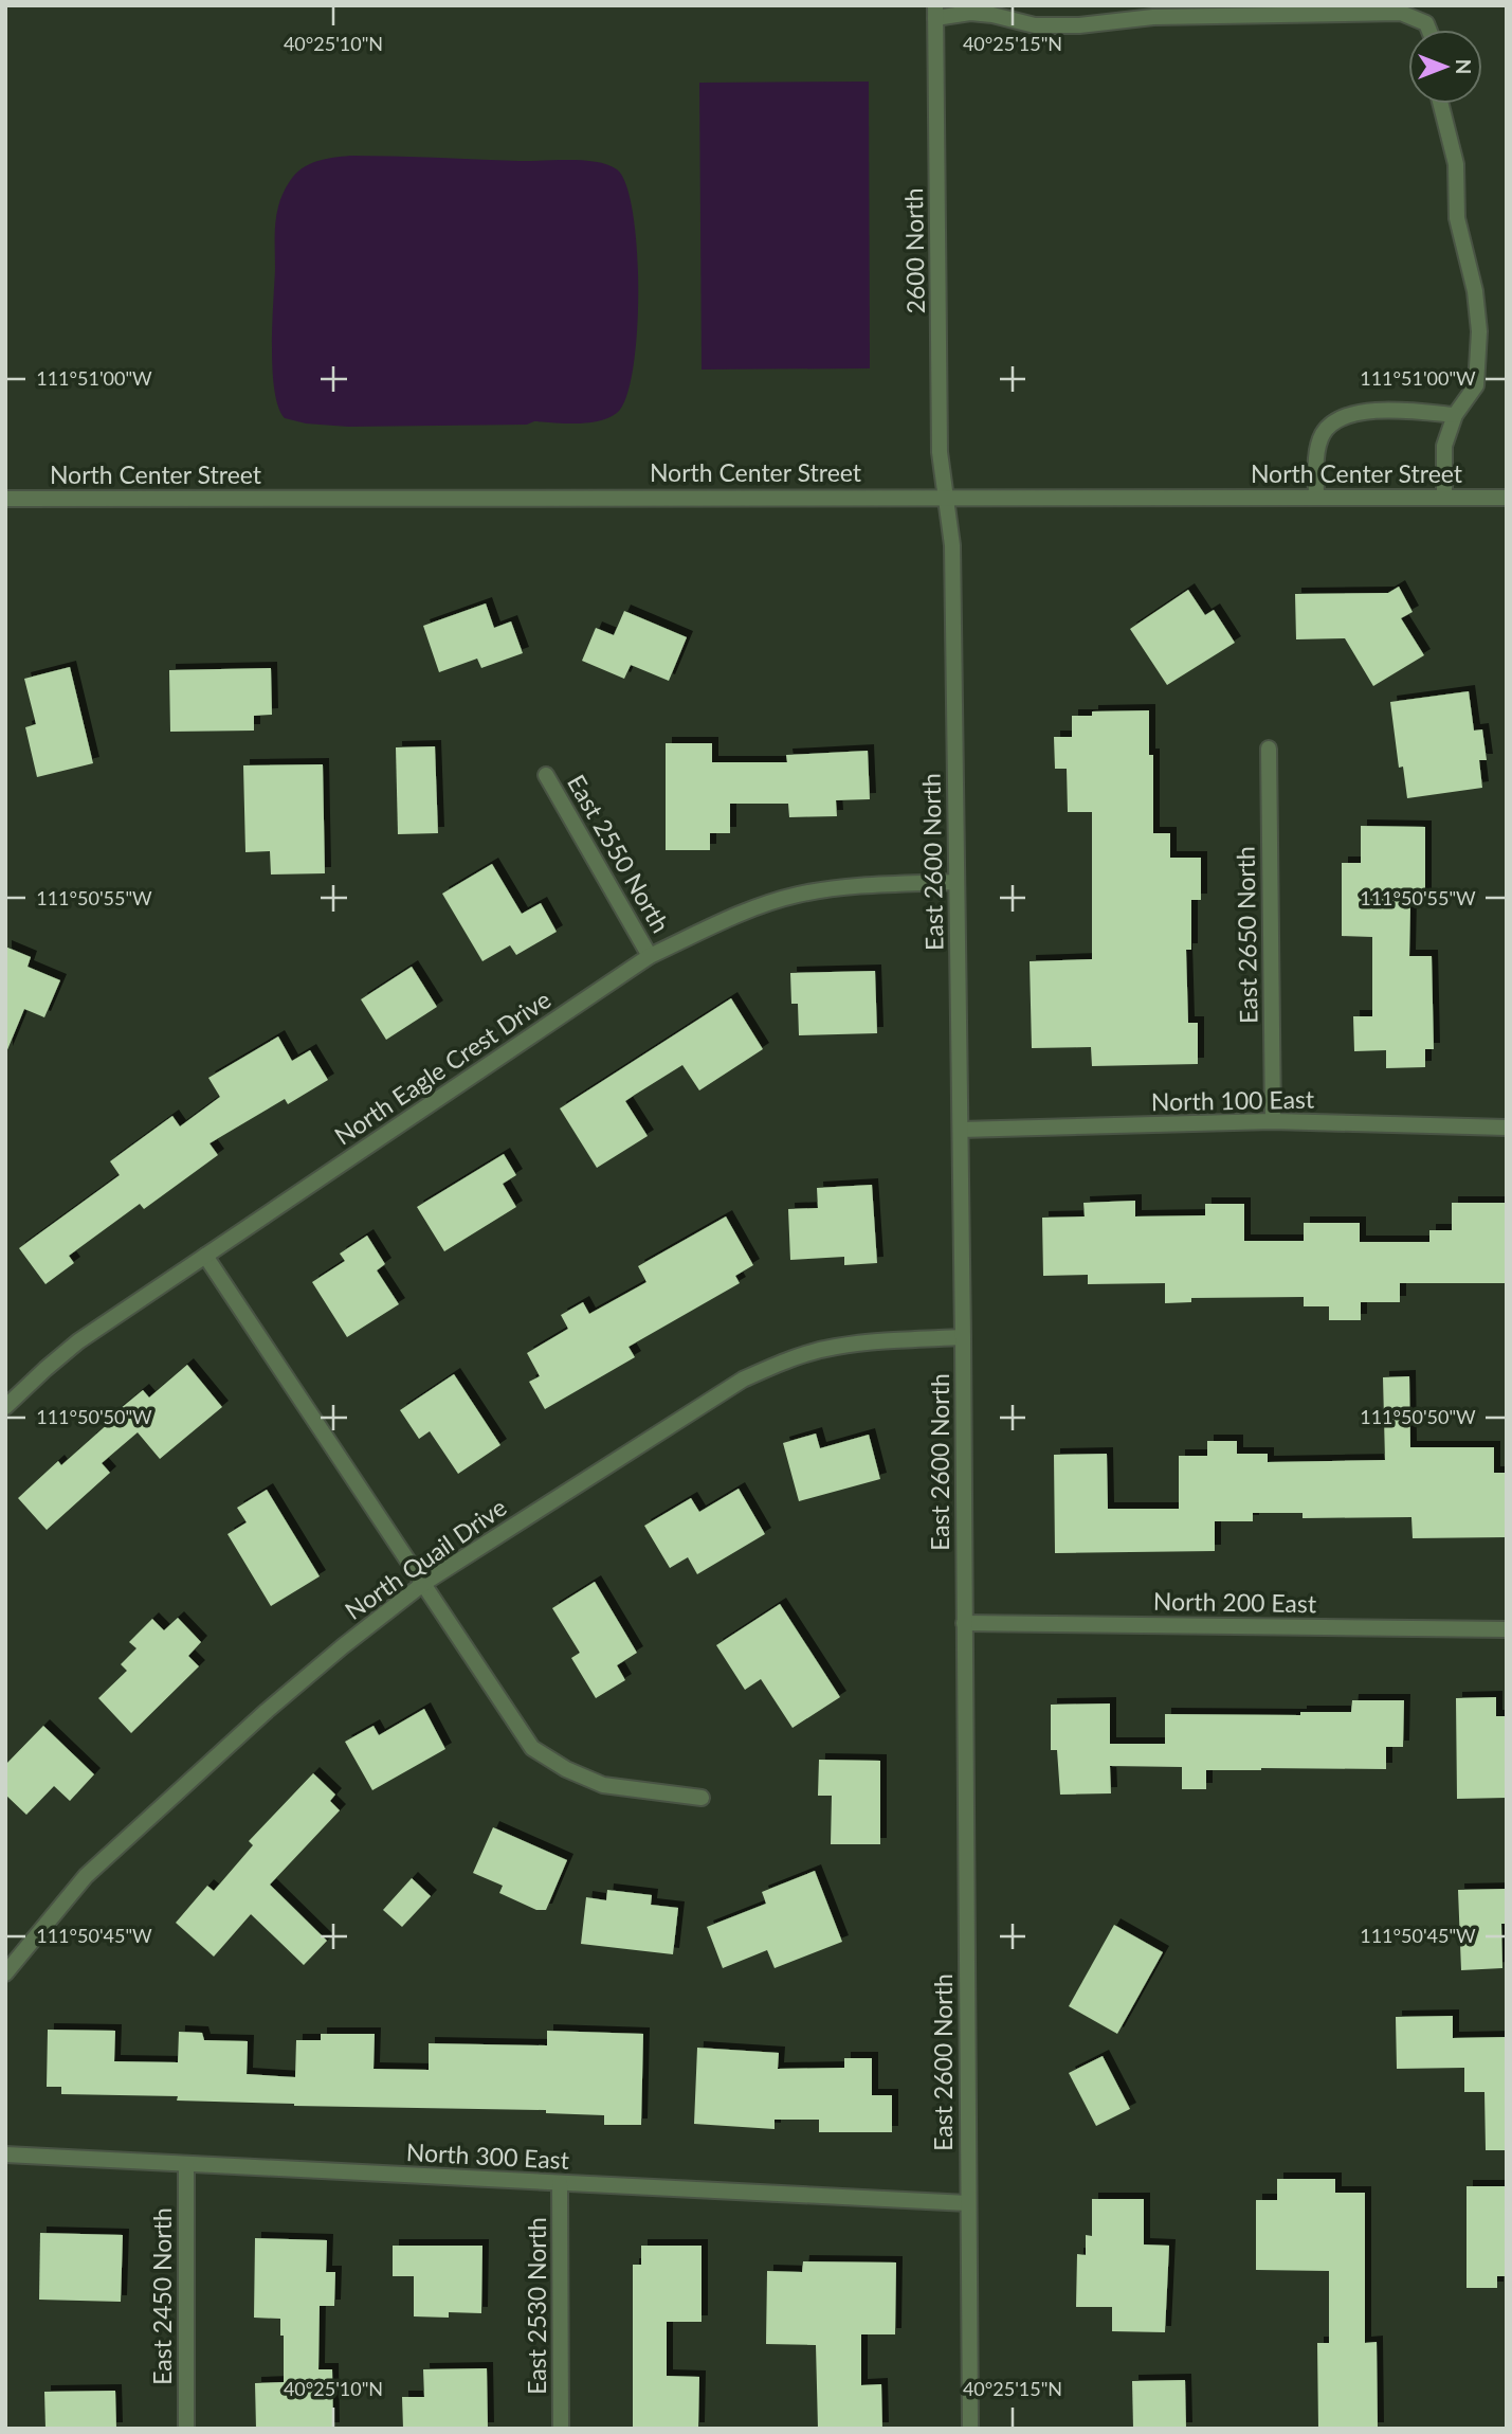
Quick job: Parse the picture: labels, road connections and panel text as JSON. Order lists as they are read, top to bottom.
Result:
{
  "streets": {
    "street": [
      "2600 North",
      "North Center Street",
      "East 2550 North",
      "East 2600 North",
      "East 2650 North",
      "North Eagle Crest Drive",
      "North 100 East",
      "North Quail Drive",
      "North 200 East",
      "North 300 East",
      "East 2450 North",
      "East 2530 North"
    ]
  },
  "crossings": [
    ["2600 North", "North Center Street"],
    ["2600 North", "East 2600 North"],
    ["North Center Street", "East 2600 North"],
    ["East 2550 North", "North Eagle Crest Drive"],
    ["East 2600 North", "North Eagle Crest Drive"],
    ["East 2600 North", "North 100 East"],
    ["East 2600 North", "North Quail Drive"],
    ["East 2600 North", "North 200 East"],
    ["East 2600 North", "North 300 East"],
    ["East 2650 North", "North 100 East"],
    ["North 300 East", "East 2450 North"],
    ["North 300 East", "East 2530 North"]
  ],
  "north": "right",
  "coordinates": [
    "40°25'10\"N",
    "40°25'15\"N",
    "111°51'00\"W",
    "111°50'55\"W",
    "111°50'50\"W",
    "111°50'45\"W"
  ]
}
